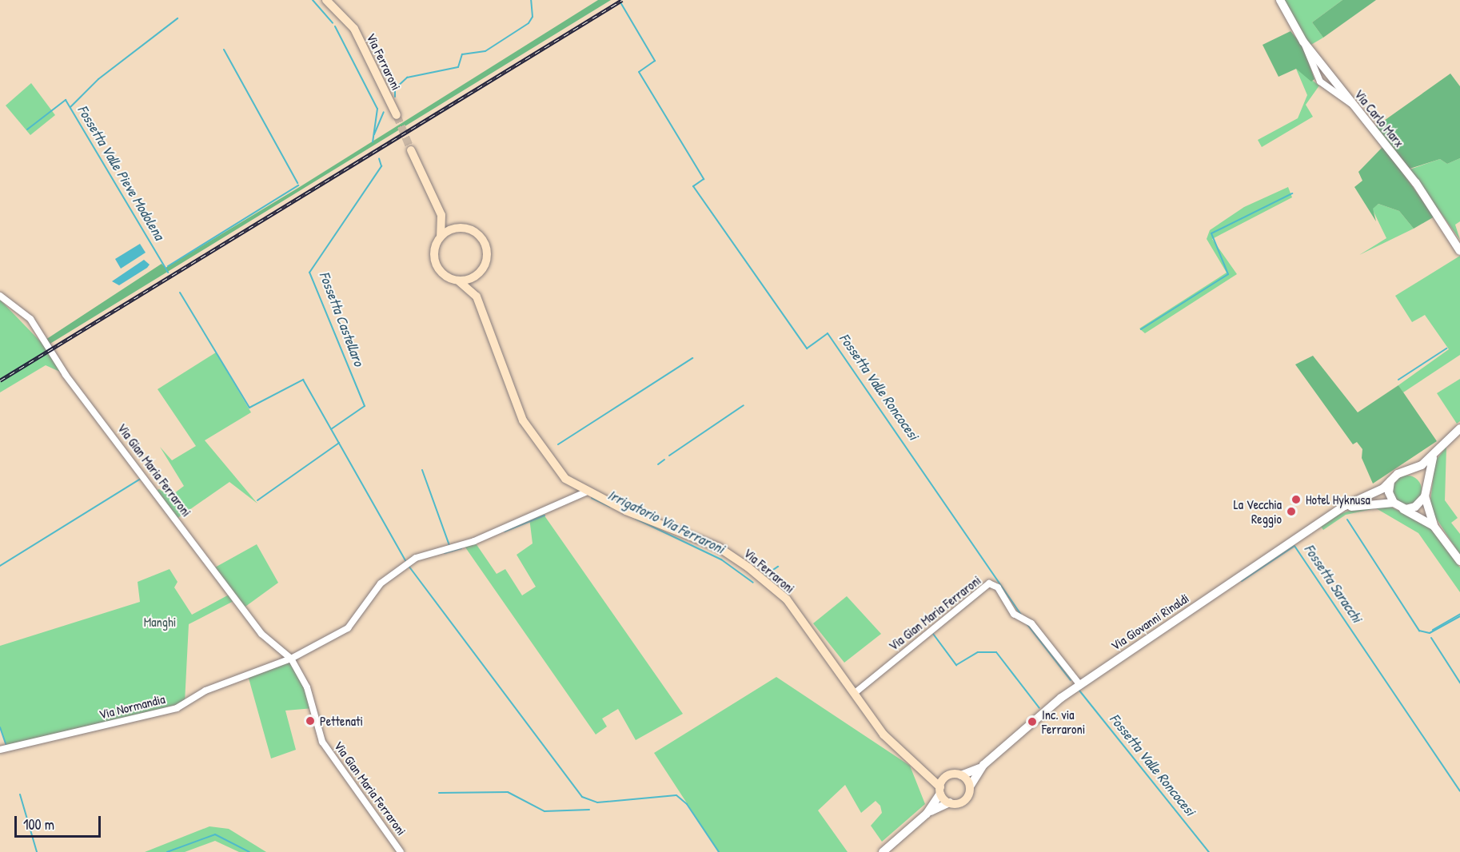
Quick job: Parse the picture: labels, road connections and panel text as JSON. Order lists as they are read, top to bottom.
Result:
{
  "streets": {
    "main road": ["Via Ferraroni"],
    "street": [
      "Via Carlo Marx",
      "Via Gian Maria Ferraroni",
      "Via Giovanni Rinaldi",
      "Via Normandia"
    ]
  },
  "crossings": [
    ["Via Ferraroni", "Via Gian Maria Ferraroni"],
    ["Via Ferraroni", "Via Giovanni Rinaldi"],
    ["Via Gian Maria Ferraroni", "Via Giovanni Rinaldi"],
    ["Via Gian Maria Ferraroni", "Via Normandia"]
  ],
  "water": [
    "Fossetta Valle Pieve Modolena",
    "Fossetta Castellaro",
    "Fossetta Valle Roncocesi",
    "Irrigatorio Via Ferraroni",
    "Fossetta Saracchi"
  ],
  "parks": ["Manghi"],
  "places": [
    "Hotel Hyknusa",
    "La Vecchia Reggio",
    "Pettenati",
    "Inc. via Ferraroni"
  ],
  "scale_bar": "100 m"
}
